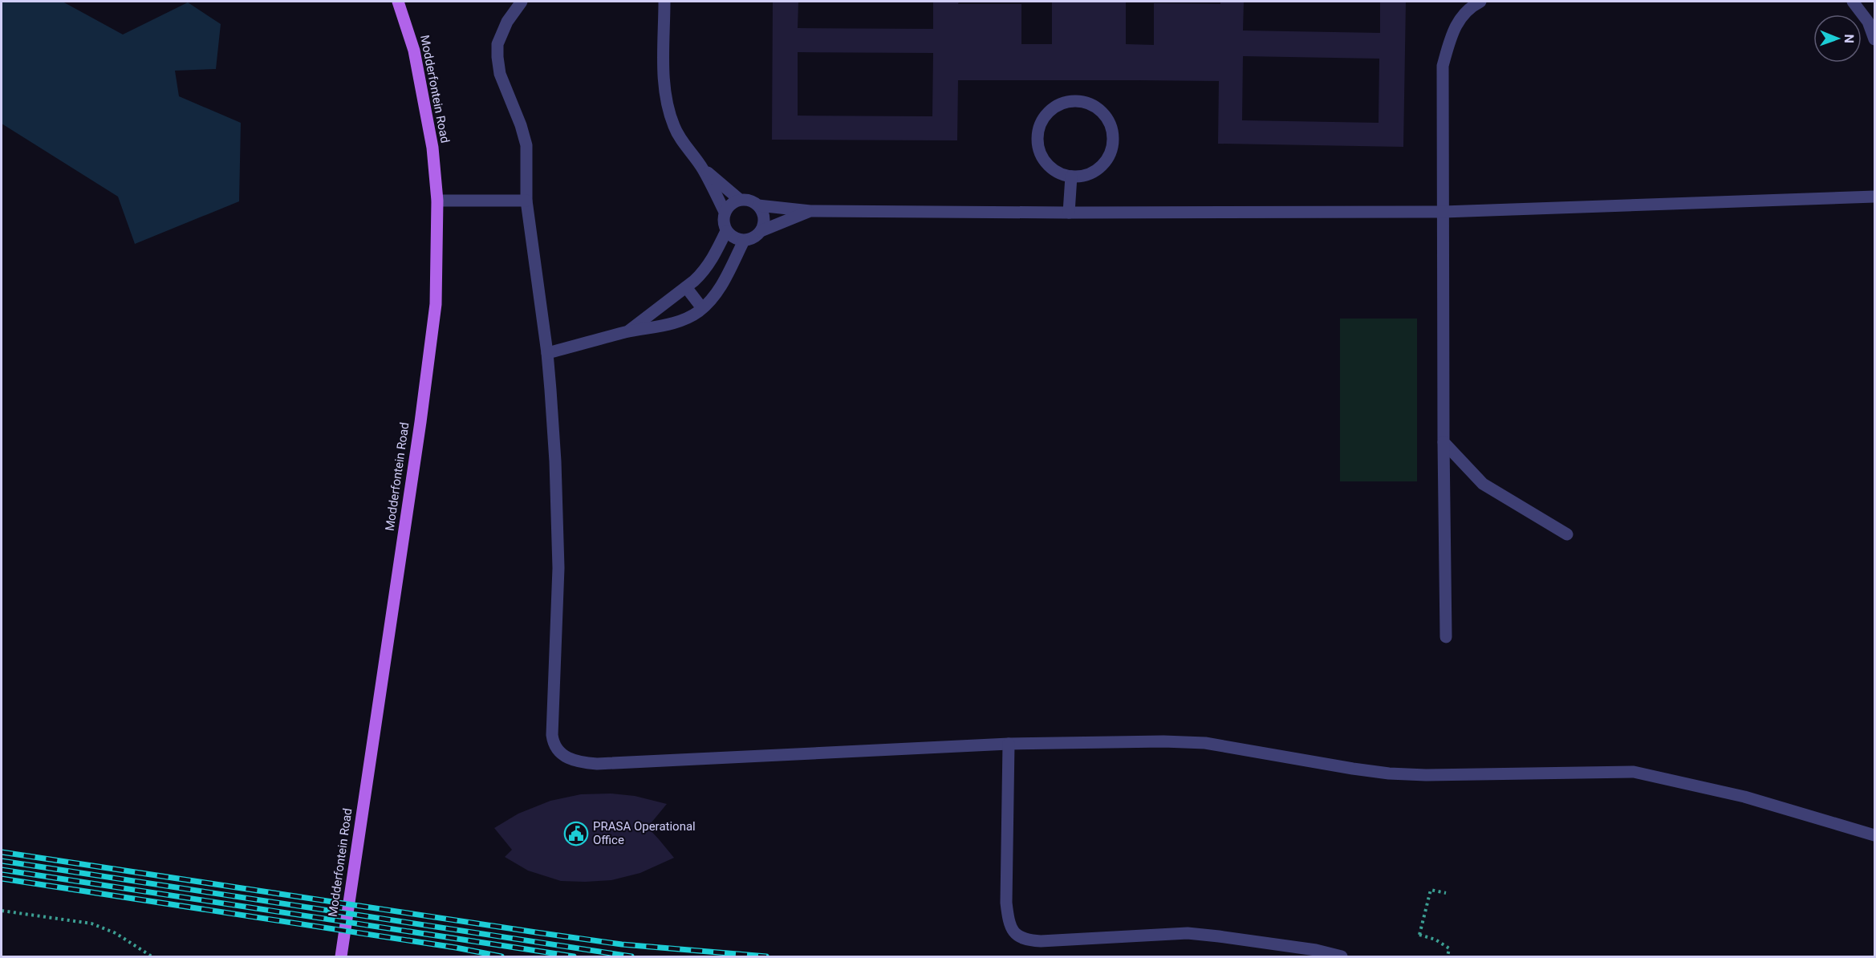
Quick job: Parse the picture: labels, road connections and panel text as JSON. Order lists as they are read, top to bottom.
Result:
{
  "streets": {
    "main road": ["Modderfontein Road"]
  },
  "places": {
    "public building": ["PRASA Operational Office"]
  },
  "north": "right"
}
